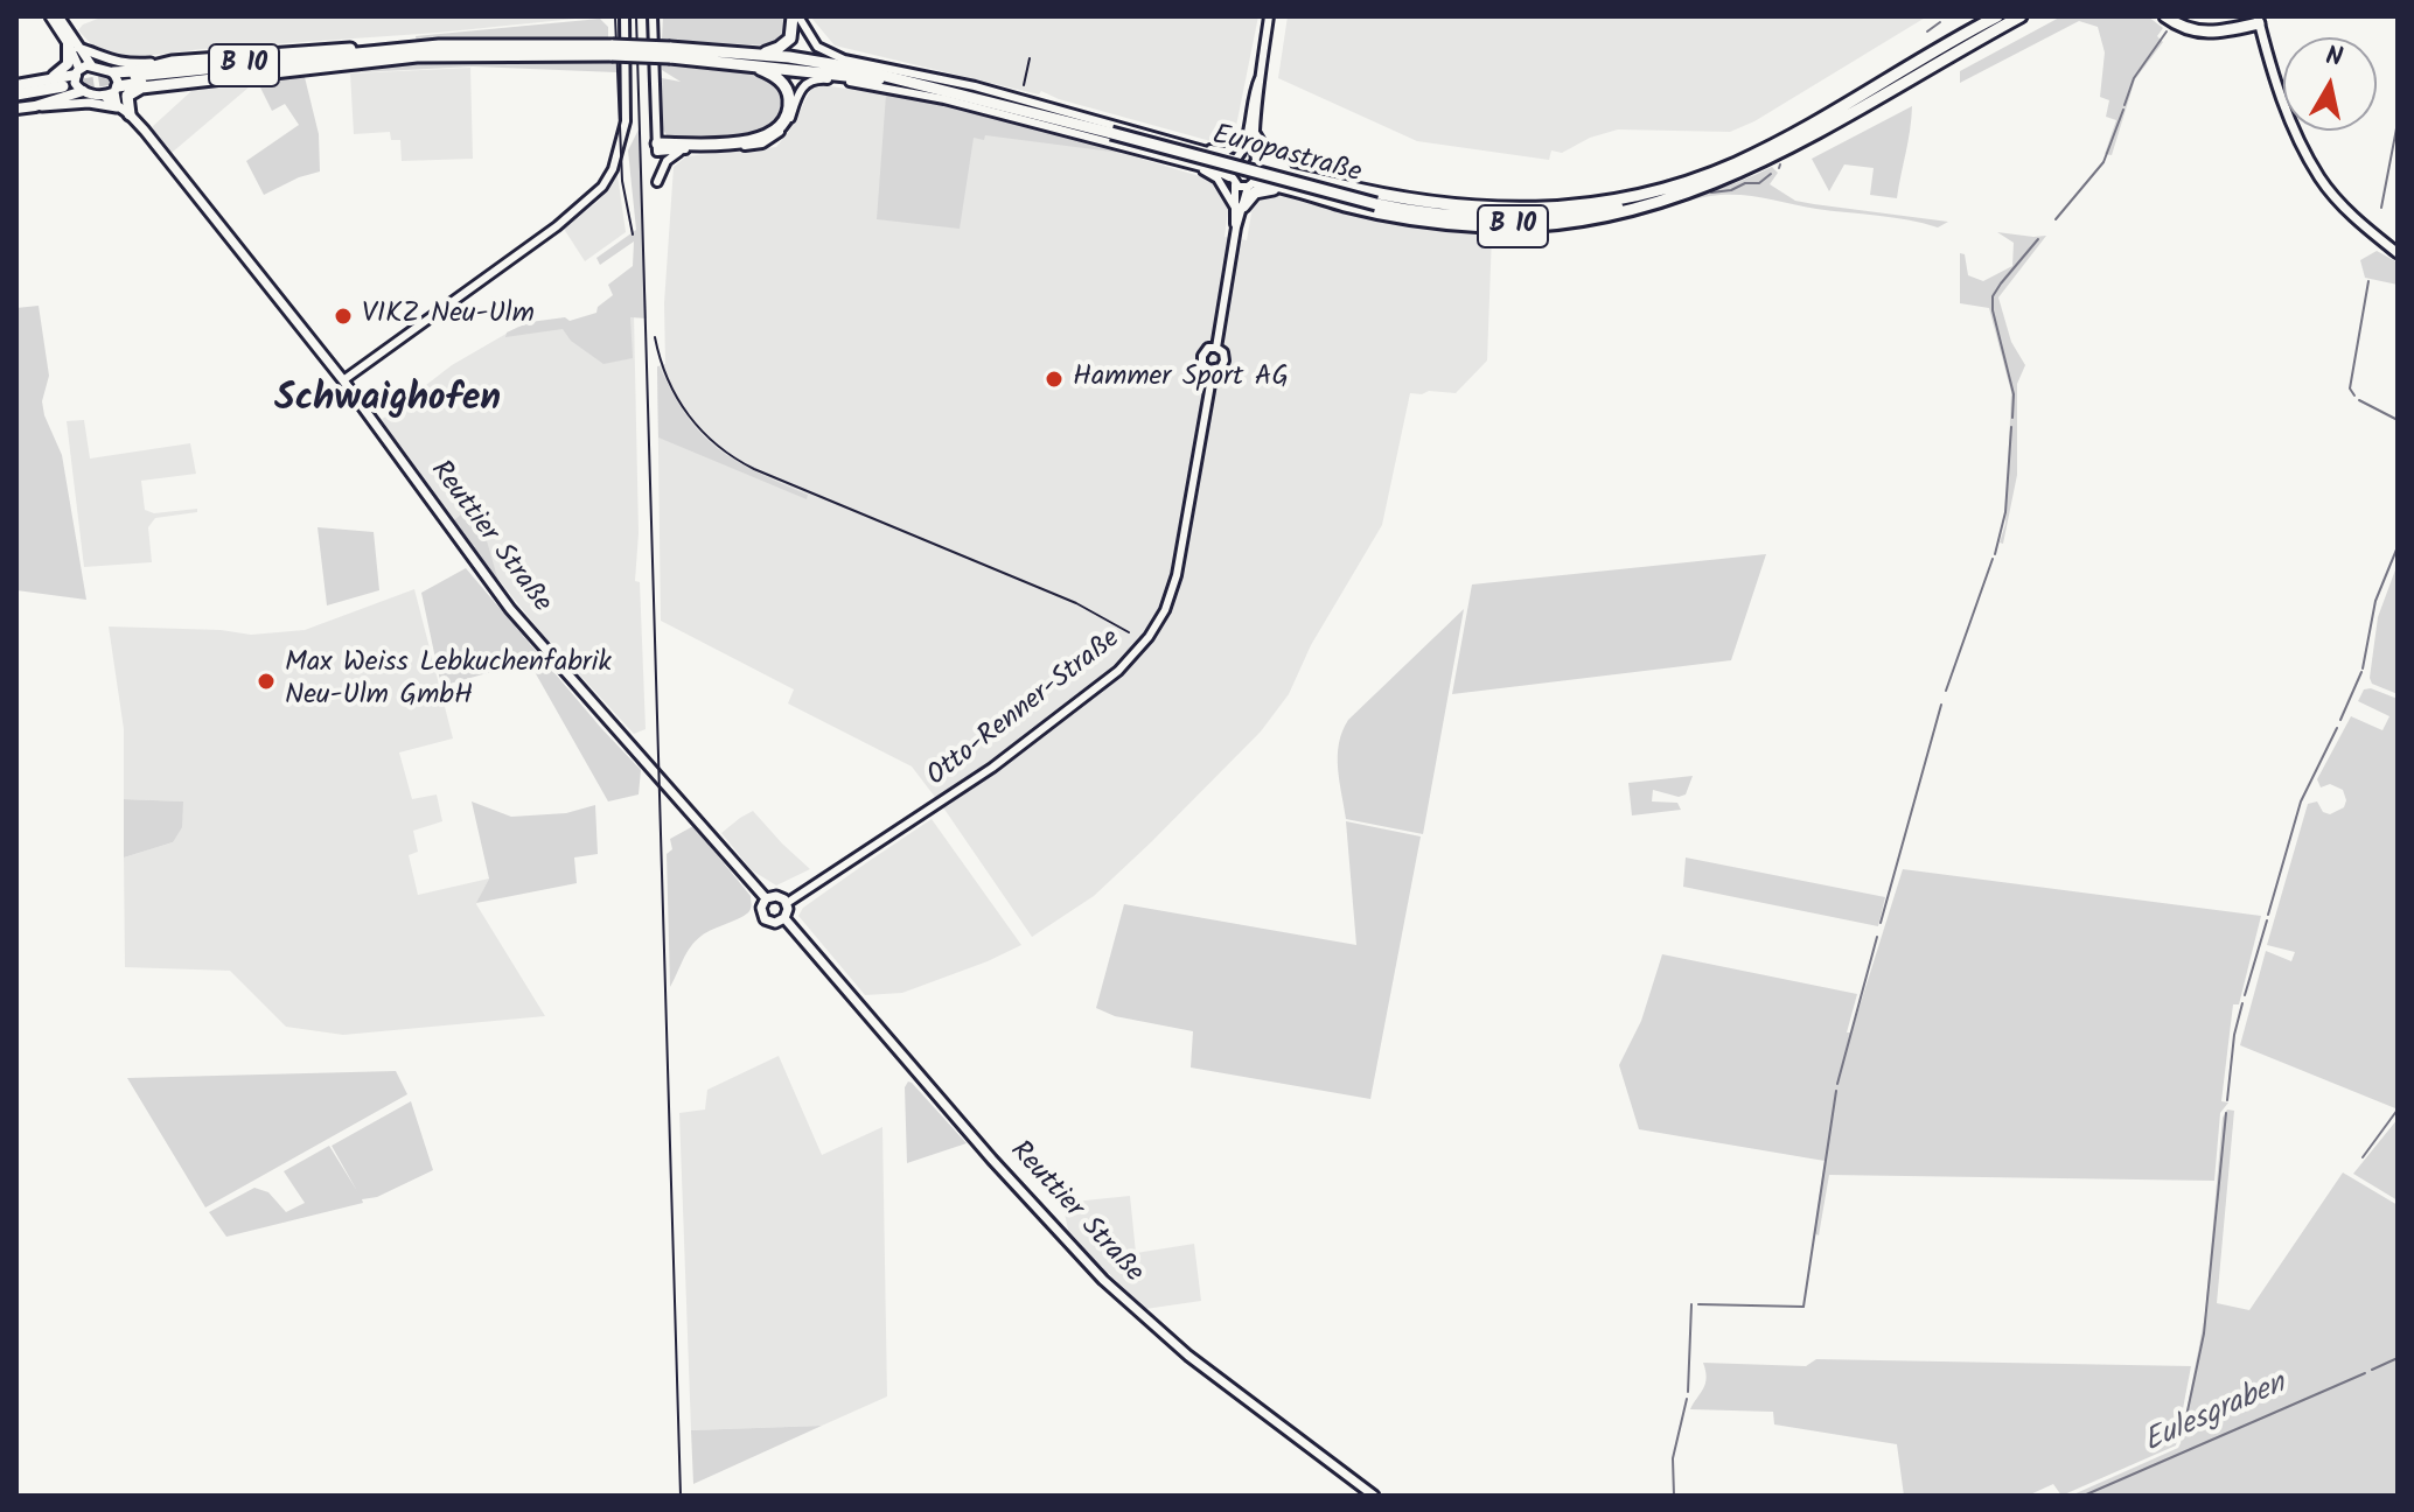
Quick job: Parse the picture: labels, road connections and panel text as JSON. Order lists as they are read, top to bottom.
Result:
{
  "streets": {
    "highway": ["B 10", "Europastraße"],
    "main road": ["Reuttier Straße"],
    "street": ["Otto-Renner-Straße"]
  },
  "crossings": [
    ["B 10", "Europastraße"],
    ["B 10", "Otto-Renner-Straße"],
    ["Europastraße", "Otto-Renner-Straße"],
    ["Reuttier Straße", "Otto-Renner-Straße"]
  ],
  "districts": ["Schwaighofen"],
  "water": ["Eulesgraben"],
  "places": ["VIKZ Neu-Ulm", "Hammer Sport AG", "Max Weiss Lebkuchenfabrik Neu-Ulm GmbH"],
  "north": "top"
}
